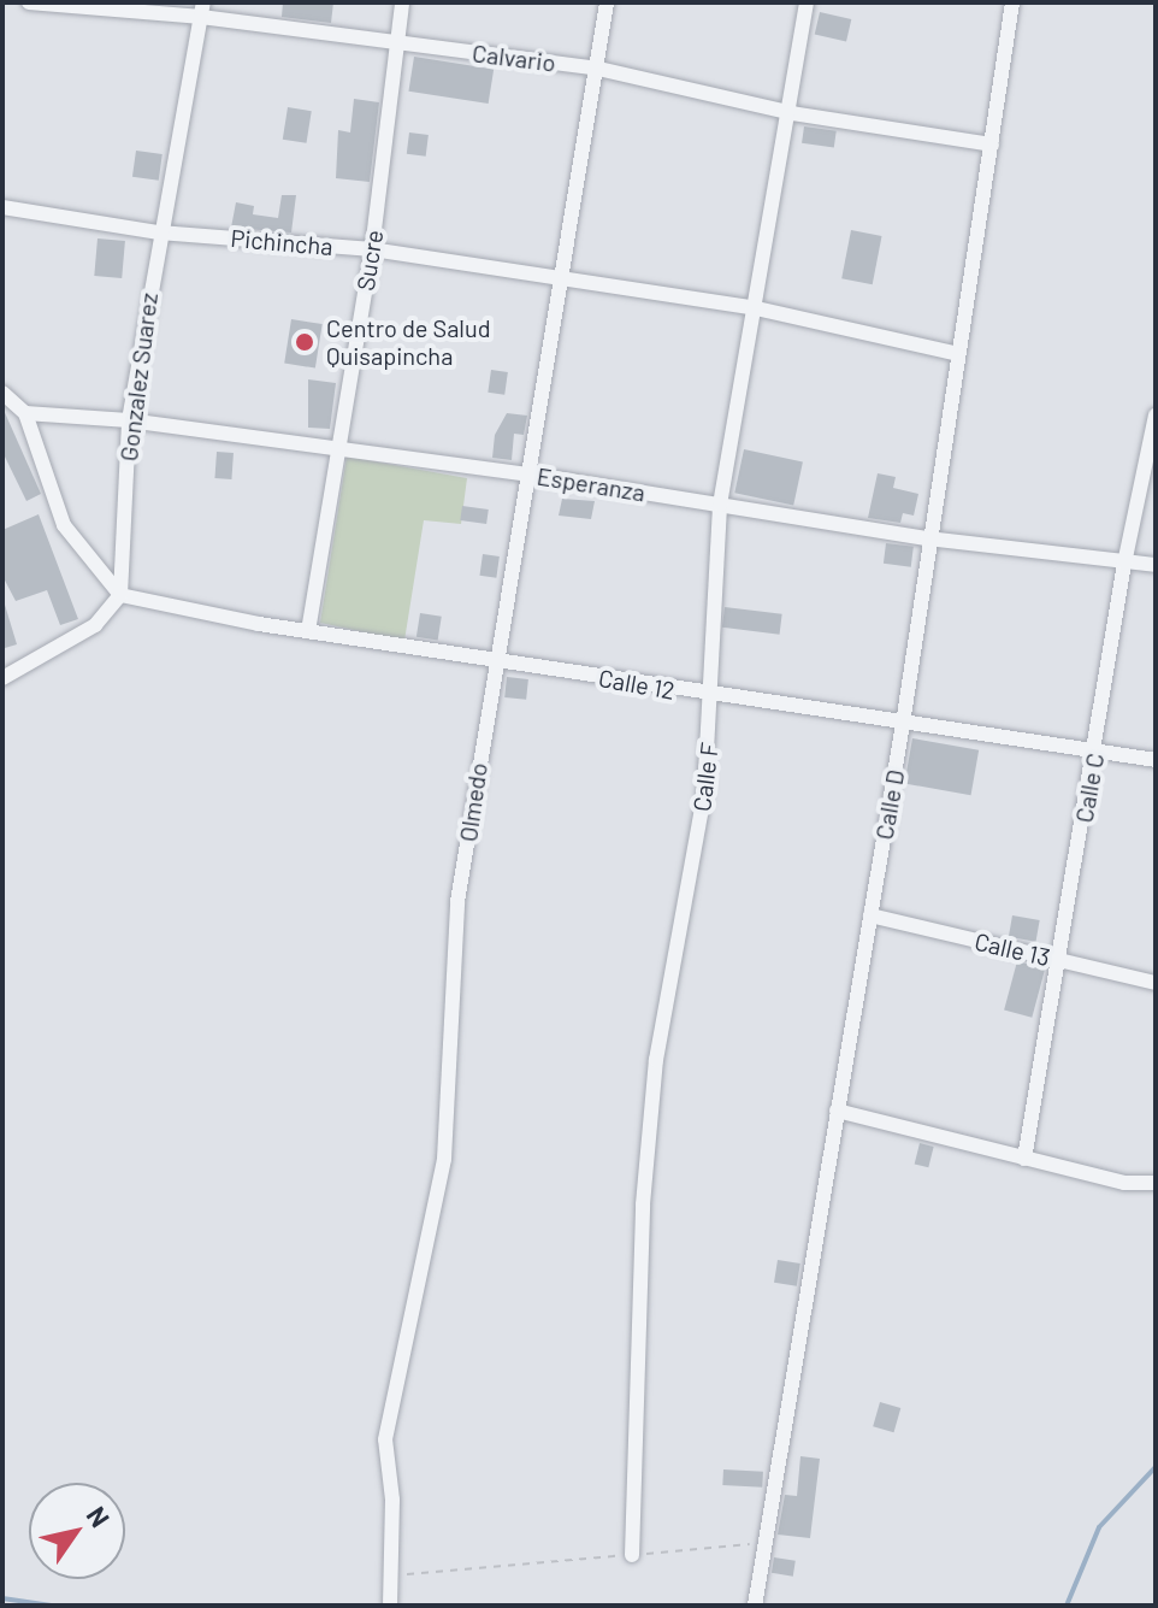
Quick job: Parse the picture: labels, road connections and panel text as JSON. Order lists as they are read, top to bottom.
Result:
{
  "streets": {
    "street": [
      "Calvario",
      "Pichincha",
      "Sucre",
      "Gonzalez Suarez",
      "Esperanza",
      "Calle 12",
      "Calle F",
      "Calle C",
      "Olmedo",
      "Calle D",
      "Calle 13"
    ]
  },
  "crossings": [
    ["Calvario", "Sucre"],
    ["Calvario", "Gonzalez Suarez"],
    ["Calvario", "Calle F"],
    ["Calvario", "Olmedo"],
    ["Calvario", "Calle D"],
    ["Pichincha", "Sucre"],
    ["Pichincha", "Gonzalez Suarez"],
    ["Pichincha", "Calle F"],
    ["Pichincha", "Olmedo"],
    ["Pichincha", "Calle D"],
    ["Sucre", "Esperanza"],
    ["Sucre", "Calle 12"],
    ["Gonzalez Suarez", "Esperanza"],
    ["Gonzalez Suarez", "Calle 12"],
    ["Esperanza", "Calle F"],
    ["Esperanza", "Calle C"],
    ["Esperanza", "Olmedo"],
    ["Esperanza", "Calle D"],
    ["Calle 12", "Calle F"],
    ["Calle 12", "Calle C"],
    ["Calle 12", "Olmedo"],
    ["Calle 12", "Calle D"],
    ["Calle C", "Calle 13"],
    ["Calle D", "Calle 13"]
  ],
  "places": ["Centro de Salud Quisapincha"],
  "north": "top right"
}
